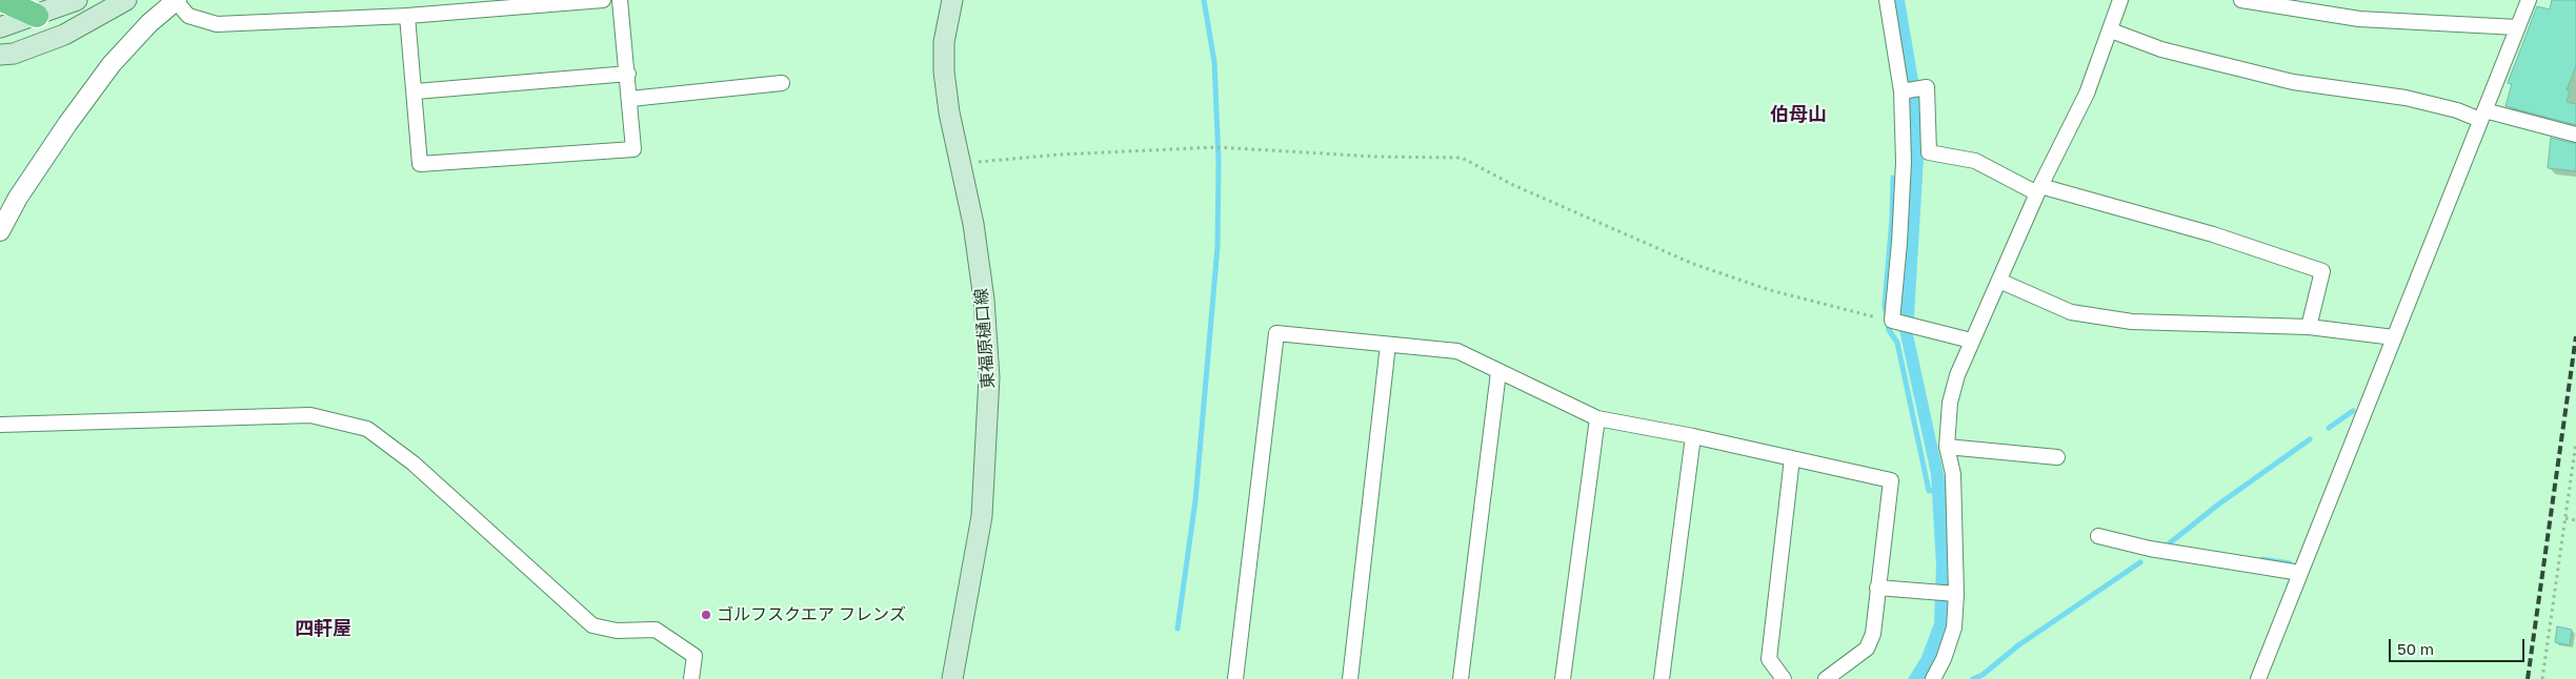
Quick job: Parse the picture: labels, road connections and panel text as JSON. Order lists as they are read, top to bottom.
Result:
{
  "streets": {
    "main road": ["東福原樋口線"]
  },
  "districts": ["伯母山", "四軒屋"],
  "places": ["ゴルフスクエア フレンズ"],
  "scale_bar": "50 m"
}
